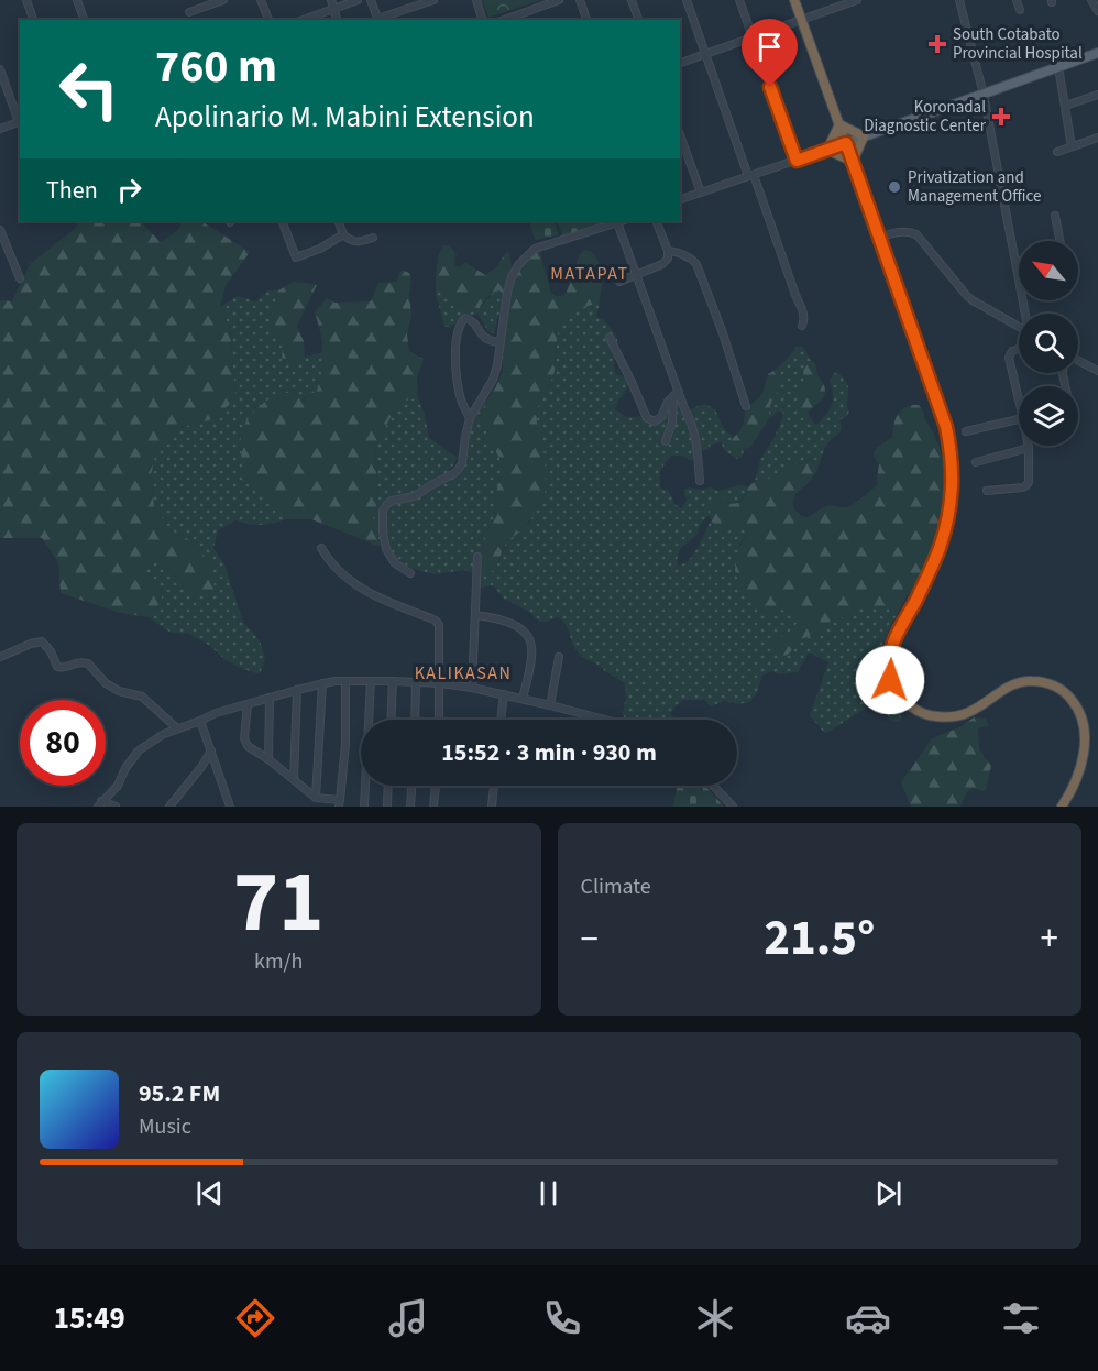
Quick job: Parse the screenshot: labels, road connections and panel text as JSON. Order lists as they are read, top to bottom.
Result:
{
  "districts": ["MATAPAT", "KALIKASAN"],
  "places": {
    "health": ["South Cotabato Provincial Hospital", "Koronadal Diagnostic Center"],
    "other": ["Privatization and Management Office"]
  },
  "north": "top left",
  "page": {
    "turn": ["760 m", "Apolinario M. Mabini Extension"],
    "then": "Then",
    "limit": "80",
    "trip": "15:52 · 3 min · 930 m",
    "tile": [
      ["71", "km/h"],
      "Climate"
    ],
    "heat": ["−", "21.5°", "+"],
    "song": ["95.2 FM", "Music"],
    "tabs": "15:49"
  }
}
